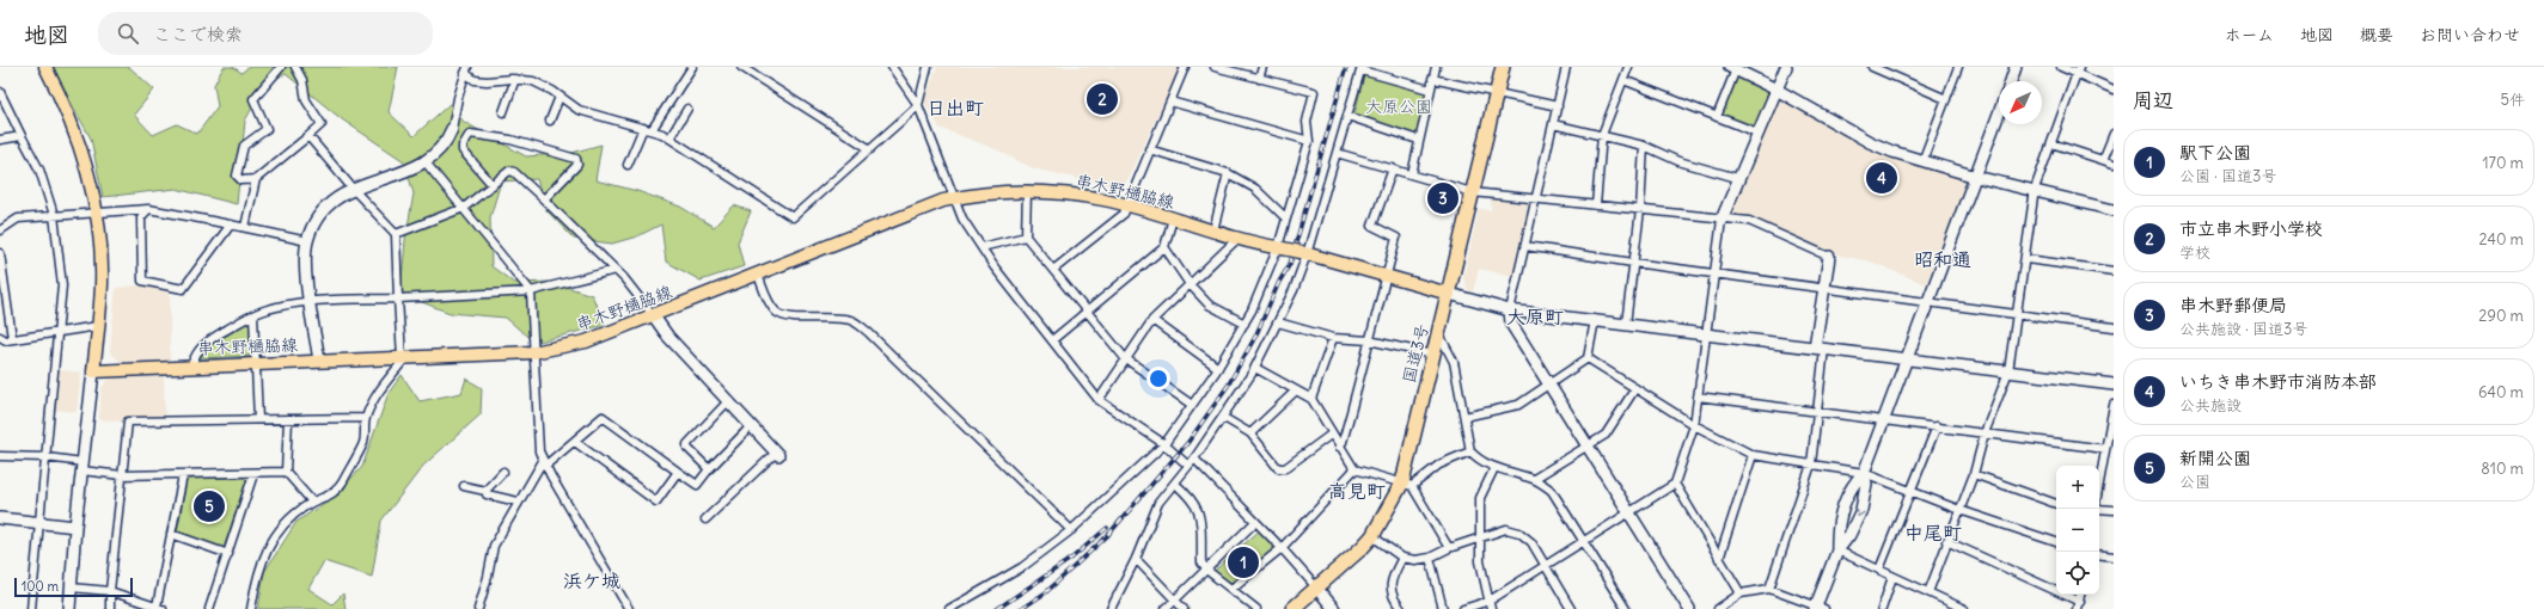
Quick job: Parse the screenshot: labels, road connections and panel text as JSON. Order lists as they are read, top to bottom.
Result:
{
  "streets": {
    "highway": ["国道3号"],
    "main road": ["串木野樋脇線"]
  },
  "crossings": [
    ["串木野樋脇線", "国道3号"]
  ],
  "districts": [
    "日出町",
    "昭和通",
    "大原町",
    "高見町",
    "中尾町",
    "浜ケ城"
  ],
  "parks": ["大原公園"],
  "scale_bar": "100 m",
  "north": "bottom left",
  "page": {
    "header": "地図",
    "search": "ここで検索",
    "nav": [
      "ホーム",
      "地図",
      "概要",
      "お問い合わせ"
    ],
    "heading": ["周辺", "5件"],
    "pins": [
      "2",
      "4",
      "3",
      "5",
      "1"
    ],
    "list": [
      {
        "mark": "1",
        "name": "駅下公園",
        "note": "公園 · 国道3号",
        "value": "170 m"
      },
      {
        "mark": "2",
        "name": "市立串木野小学校",
        "note": "学校",
        "value": "240 m"
      },
      {
        "mark": "3",
        "name": "串木野郵便局",
        "note": "公共施設 · 国道3号",
        "value": "290 m"
      },
      {
        "mark": "4",
        "name": "いちき串木野市消防本部",
        "note": "公共施設",
        "value": "640 m"
      },
      {
        "mark": "5",
        "name": "新開公園",
        "note": "公園",
        "value": "810 m"
      }
    ],
    "map_buttons": ["+", "−"],
    "scale": "100 m"
  }
}
